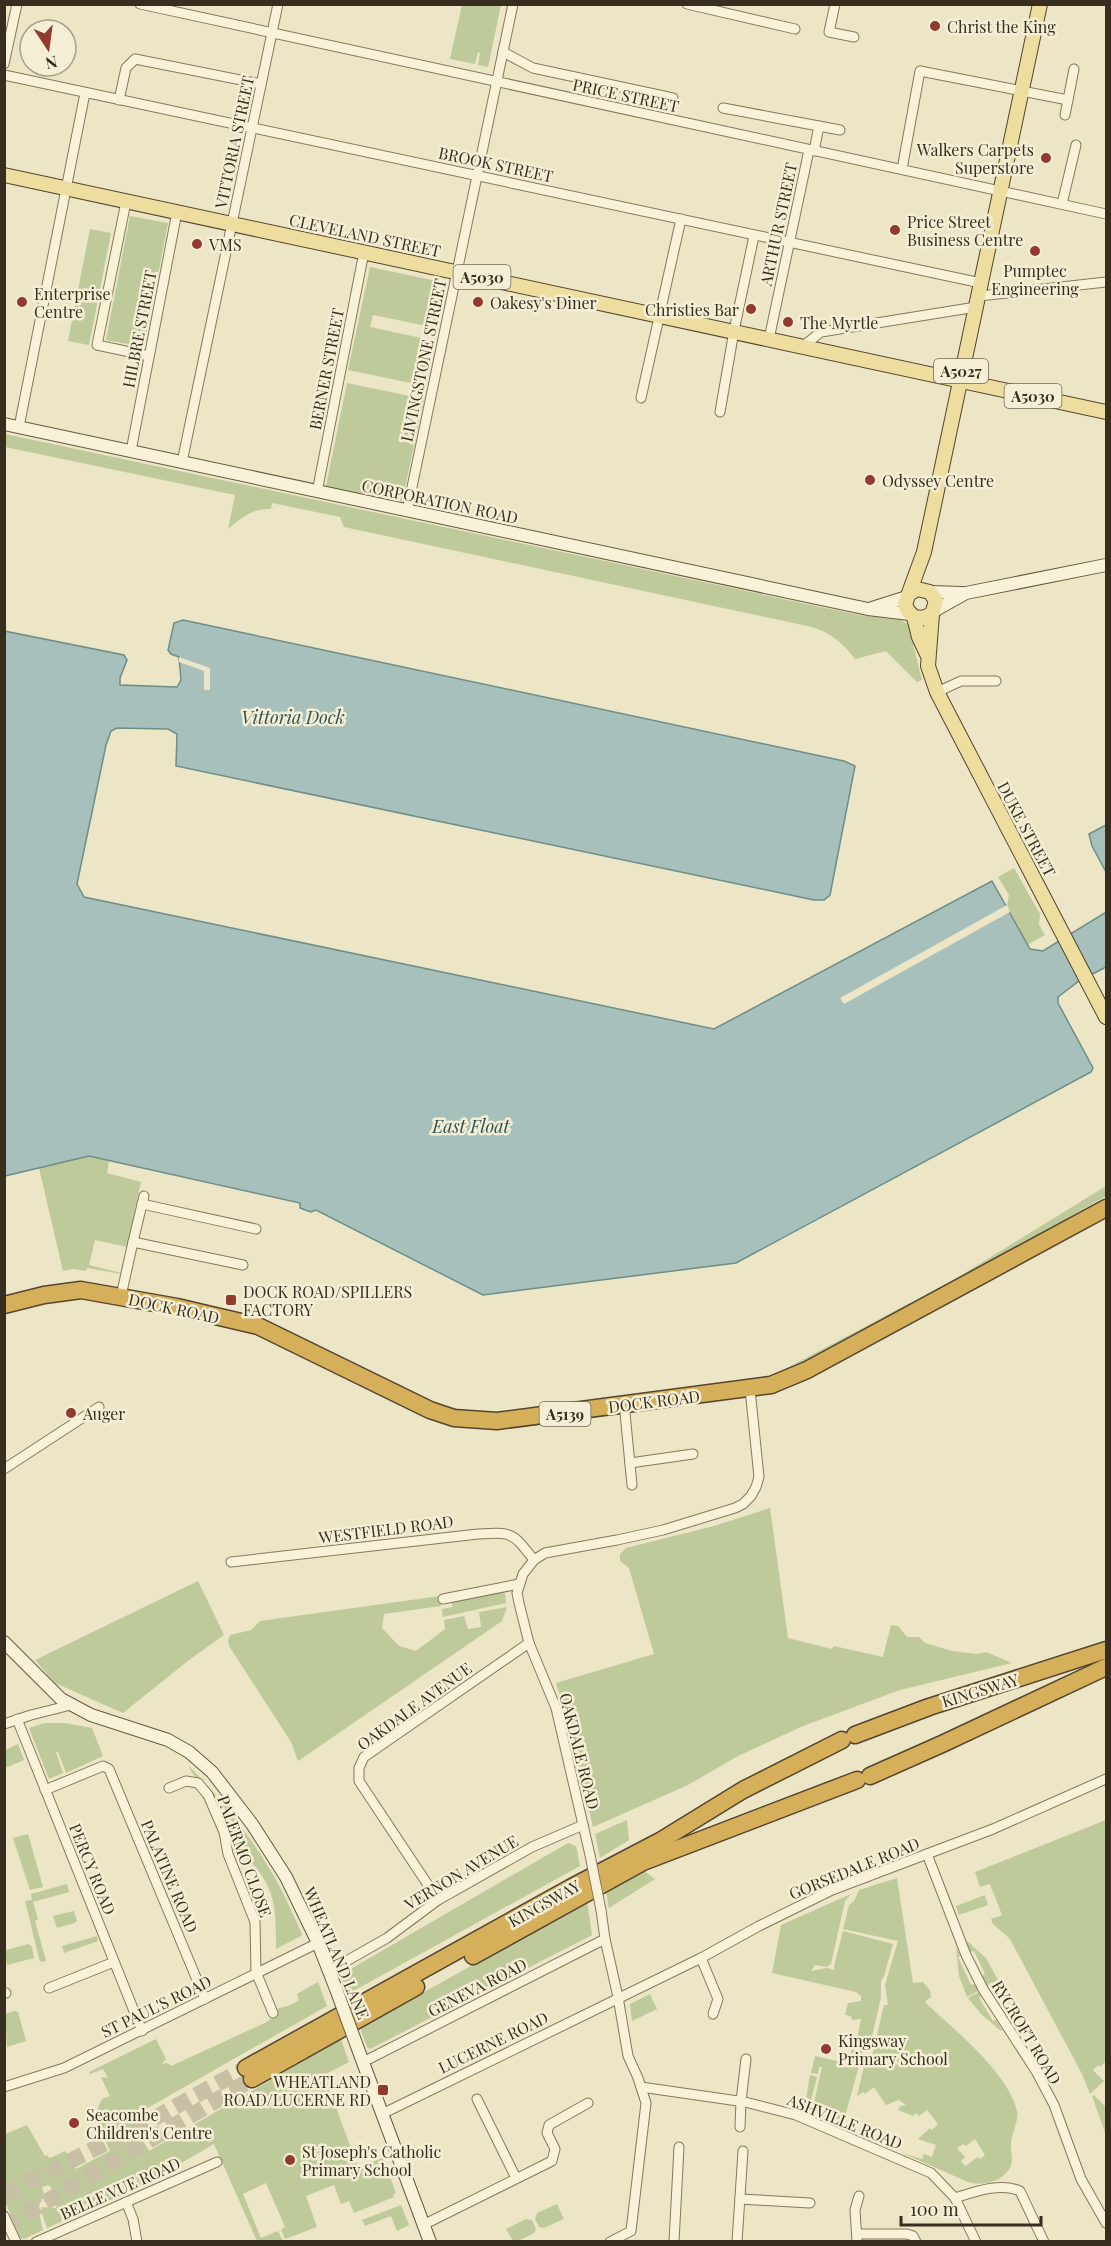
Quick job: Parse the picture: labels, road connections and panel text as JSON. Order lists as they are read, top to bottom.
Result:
{
  "streets": {
    "highway": ["DOCK ROAD", "A5139", "KINGSWAY"],
    "main road": [
      "CLEVELAND STREET",
      "A5030",
      "A5027",
      "CORPORATION ROAD",
      "DUKE STREET",
      "WHEATLAND LANE"
    ],
    "street": [
      "PRICE STREET",
      "VITTORIA STREET",
      "BROOK STREET",
      "ARTHUR STREET",
      "HILBRE STREET",
      "LIVINGSTONE STREET",
      "BERNER STREET",
      "WESTFIELD ROAD",
      "OAKDALE AVENUE",
      "OAKDALE ROAD",
      "PALERMO CLOSE",
      "GORSEDALE ROAD",
      "PERCY ROAD",
      "VERNON AVENUE",
      "PALATINE ROAD",
      "GENEVA ROAD",
      "ST PAUL'S ROAD",
      "RYCROFT ROAD",
      "LUCERNE ROAD",
      "ASHVILLE ROAD",
      "BELLE VUE ROAD"
    ]
  },
  "crossings": [
    ["PRICE STREET", "VITTORIA STREET"],
    ["PRICE STREET", "ARTHUR STREET"],
    ["PRICE STREET", "LIVINGSTONE STREET"],
    ["PRICE STREET", "A5027"],
    ["VITTORIA STREET", "BROOK STREET"],
    ["VITTORIA STREET", "CLEVELAND STREET"],
    ["VITTORIA STREET", "CORPORATION ROAD"],
    ["BROOK STREET", "ARTHUR STREET"],
    ["BROOK STREET", "LIVINGSTONE STREET"],
    ["BROOK STREET", "A5027"],
    ["ARTHUR STREET", "CLEVELAND STREET"],
    ["CLEVELAND STREET", "HILBRE STREET"],
    ["CLEVELAND STREET", "LIVINGSTONE STREET"],
    ["CLEVELAND STREET", "BERNER STREET"],
    ["CLEVELAND STREET", "A5027"],
    ["HILBRE STREET", "CORPORATION ROAD"],
    ["LIVINGSTONE STREET", "CORPORATION ROAD"],
    ["BERNER STREET", "CORPORATION ROAD"],
    ["A5027", "CORPORATION ROAD"],
    ["A5027", "DUKE STREET"],
    ["CORPORATION ROAD", "DUKE STREET"],
    ["OAKDALE AVENUE", "OAKDALE ROAD"],
    ["OAKDALE AVENUE", "VERNON AVENUE"],
    ["OAKDALE ROAD", "GORSEDALE ROAD"],
    ["OAKDALE ROAD", "VERNON AVENUE"],
    ["OAKDALE ROAD", "GENEVA ROAD"],
    ["OAKDALE ROAD", "LUCERNE ROAD"],
    ["OAKDALE ROAD", "ASHVILLE ROAD"],
    ["PALERMO CLOSE", "ST PAUL'S ROAD"],
    ["GORSEDALE ROAD", "RYCROFT ROAD"],
    ["GORSEDALE ROAD", "LUCERNE ROAD"],
    ["PERCY ROAD", "PALATINE ROAD"],
    ["PERCY ROAD", "ST PAUL'S ROAD"],
    ["VERNON AVENUE", "WHEATLAND LANE"],
    ["PALATINE ROAD", "ST PAUL'S ROAD"],
    ["WHEATLAND LANE", "GENEVA ROAD"],
    ["WHEATLAND LANE", "ST PAUL'S ROAD"],
    ["WHEATLAND LANE", "LUCERNE ROAD"]
  ],
  "water": ["Vittoria Dock", "East Float"],
  "places": {
    "other": [
      "Christ the King",
      "Walkers Carpets Superstore",
      "Price Street Business Centre",
      "VMS",
      "Pumptec Engineering",
      "Enterprise Centre",
      "Oakesy's Diner",
      "Christies Bar",
      "The Myrtle",
      "Odyssey Centre",
      "Auger",
      "Kingsway Primary School",
      "Seacombe Children's Centre",
      "St Joseph's Catholic Primary School"
    ],
    "transit": ["DOCK ROAD/SPILLERS FACTORY", "WHEATLAND ROAD/LUCERNE RD"]
  },
  "scale_bar": "100 m",
  "north": "bottom"
}
